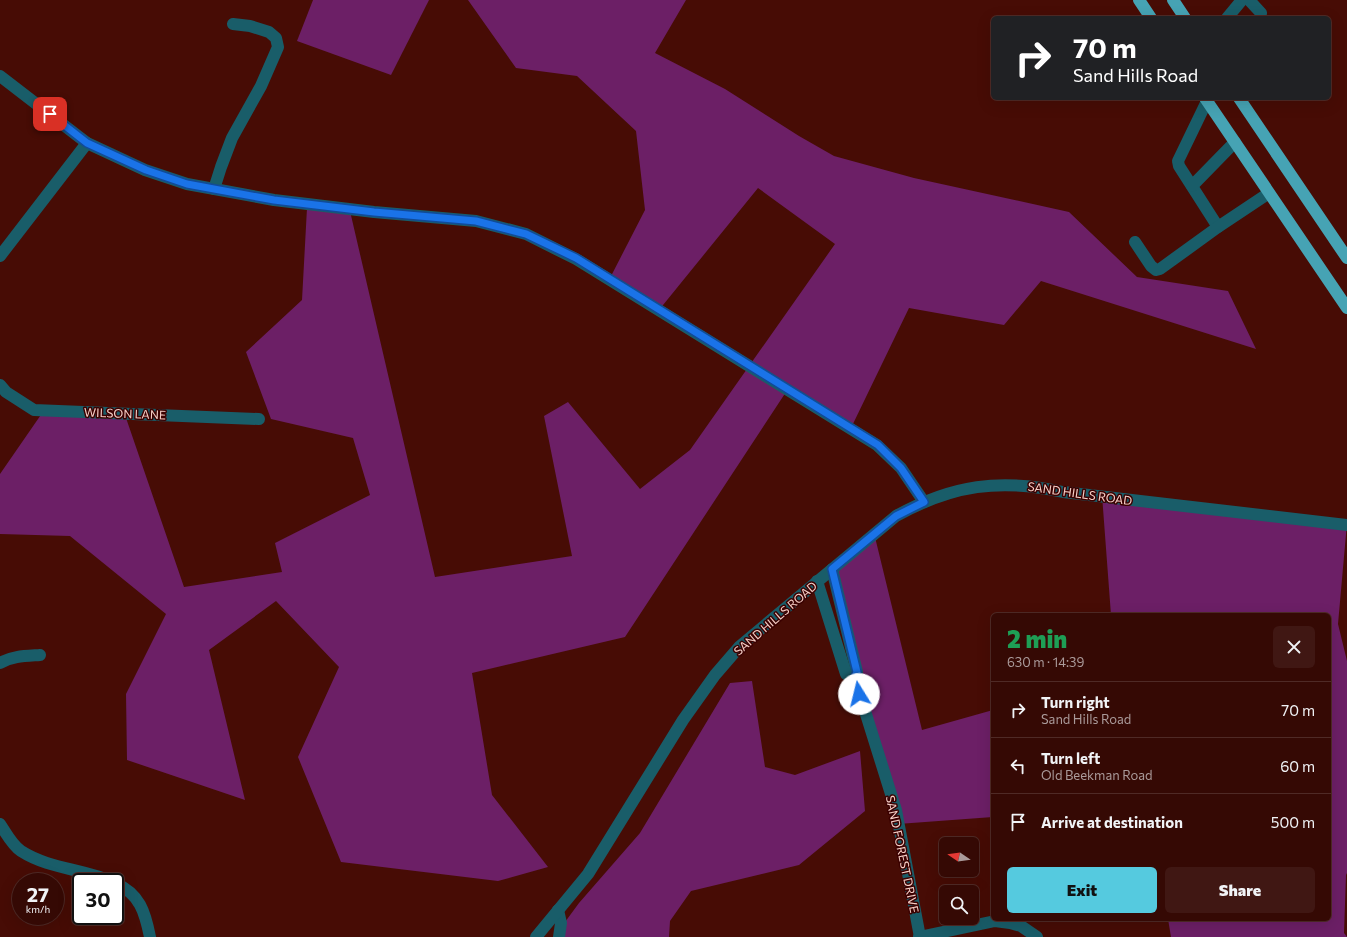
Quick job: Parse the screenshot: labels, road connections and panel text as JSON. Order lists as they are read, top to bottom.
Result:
{
  "streets": {
    "street": ["WILSON LANE", "SAND HILLS ROAD", "SAND FOREST DRIVE"]
  },
  "crossings": [
    ["SAND HILLS ROAD", "SAND FOREST DRIVE"]
  ],
  "north": "left",
  "page": {
    "turn": ["70 m", "Sand Hills Road"],
    "heading": ["2 min", "630 m · 14:39"],
    "list": [
      {
        "name": "Turn right",
        "note": "Sand Hills Road",
        "value": "70 m"
      },
      {
        "name": "Turn left",
        "note": "Old Beekman Road",
        "value": "60 m"
      },
      {
        "name": "Arrive at destination",
        "value": "500 m"
      }
    ],
    "buttons": ["Exit", "Share"],
    "speed": "27 km/h",
    "limit": "30"
  }
}
